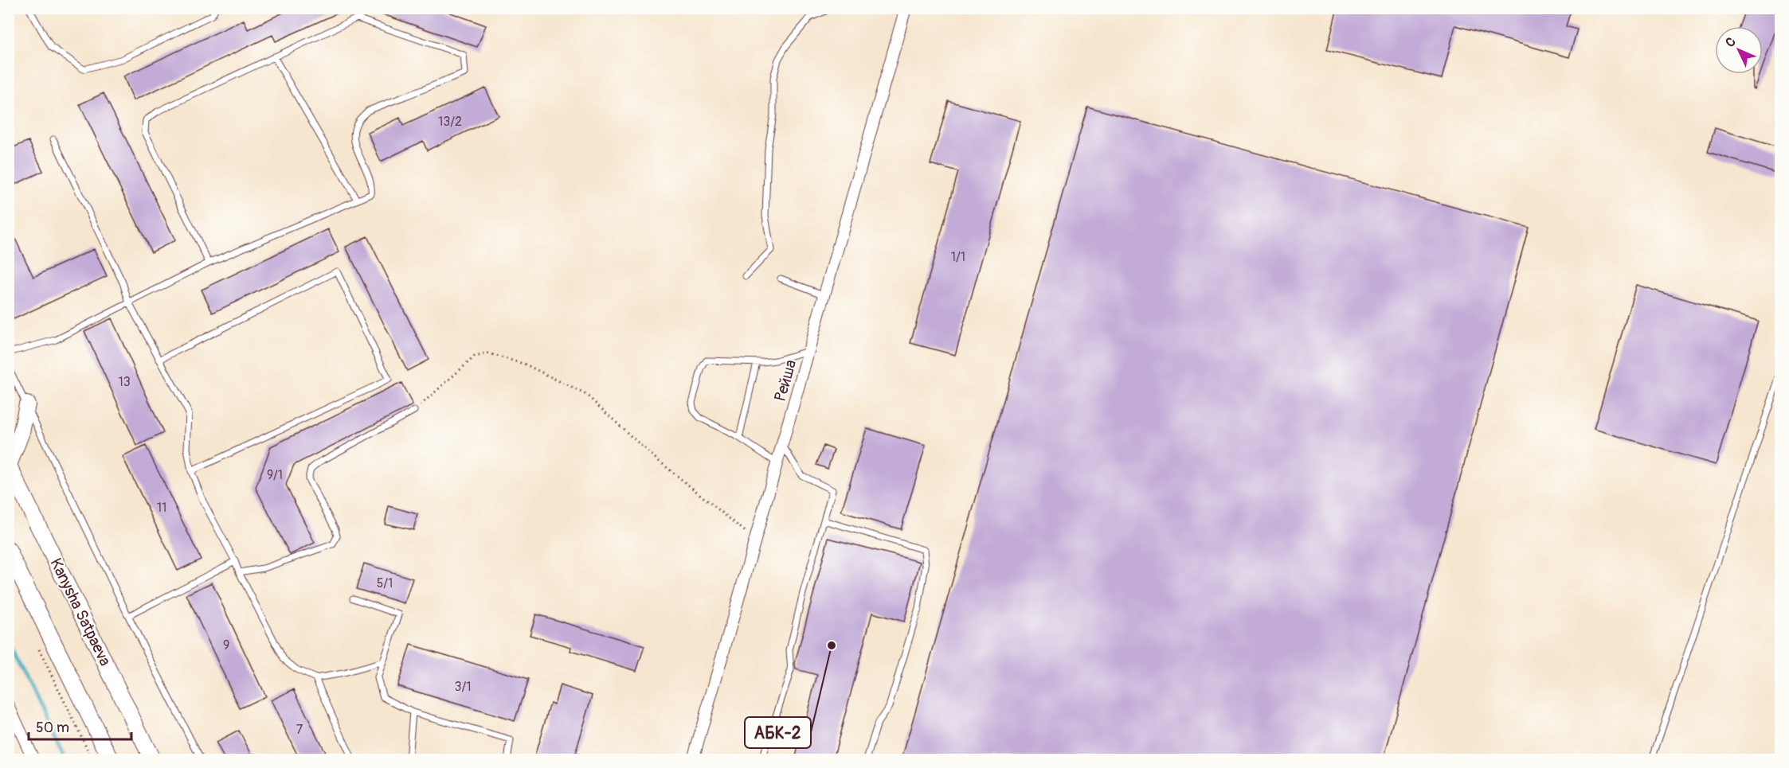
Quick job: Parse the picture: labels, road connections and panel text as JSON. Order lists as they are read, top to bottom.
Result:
{
  "streets": {
    "main road": ["Kanysha Satpaeva"],
    "street": ["Рейша"]
  },
  "places": ["АБК-2"],
  "house_numbers": [
    "13/2",
    "1/1",
    "13",
    "9/1",
    "11",
    "5/1",
    "9",
    "3/1",
    "7"
  ],
  "scale_bar": "50 m",
  "north": "top left"
}
